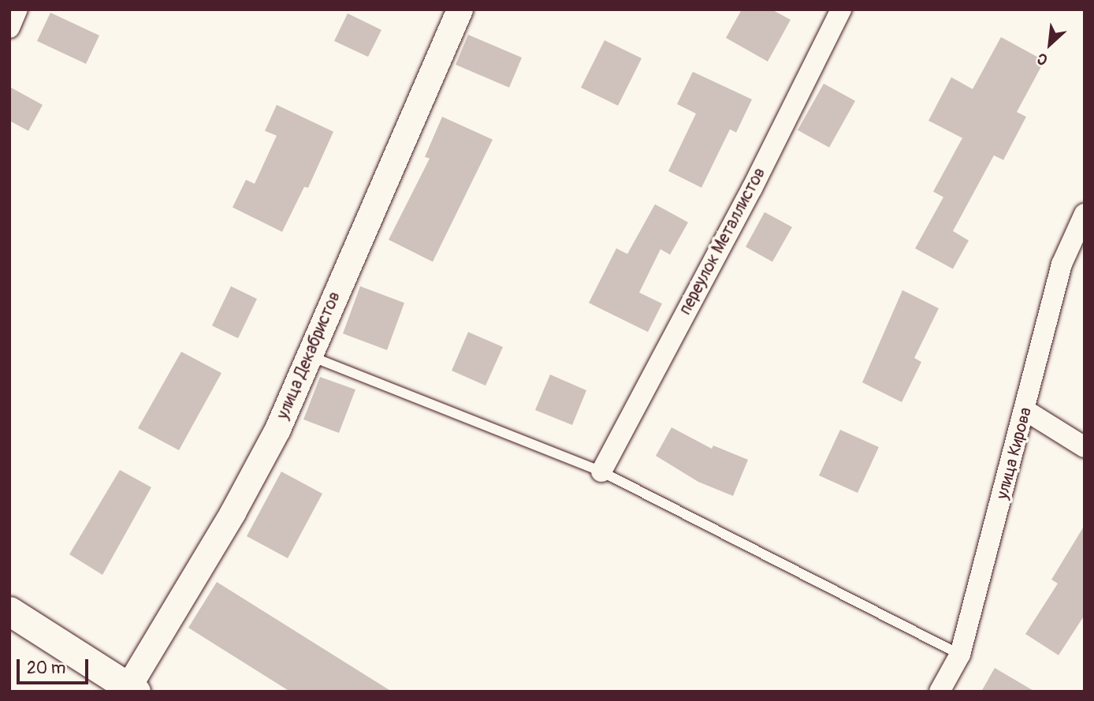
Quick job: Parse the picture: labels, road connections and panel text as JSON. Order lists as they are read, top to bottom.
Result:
{
  "streets": {
    "street": ["переулок Металлистов", "улица Декабристов", "улица Кирова"]
  },
  "scale_bar": "20 m",
  "north": "bottom left"
}
